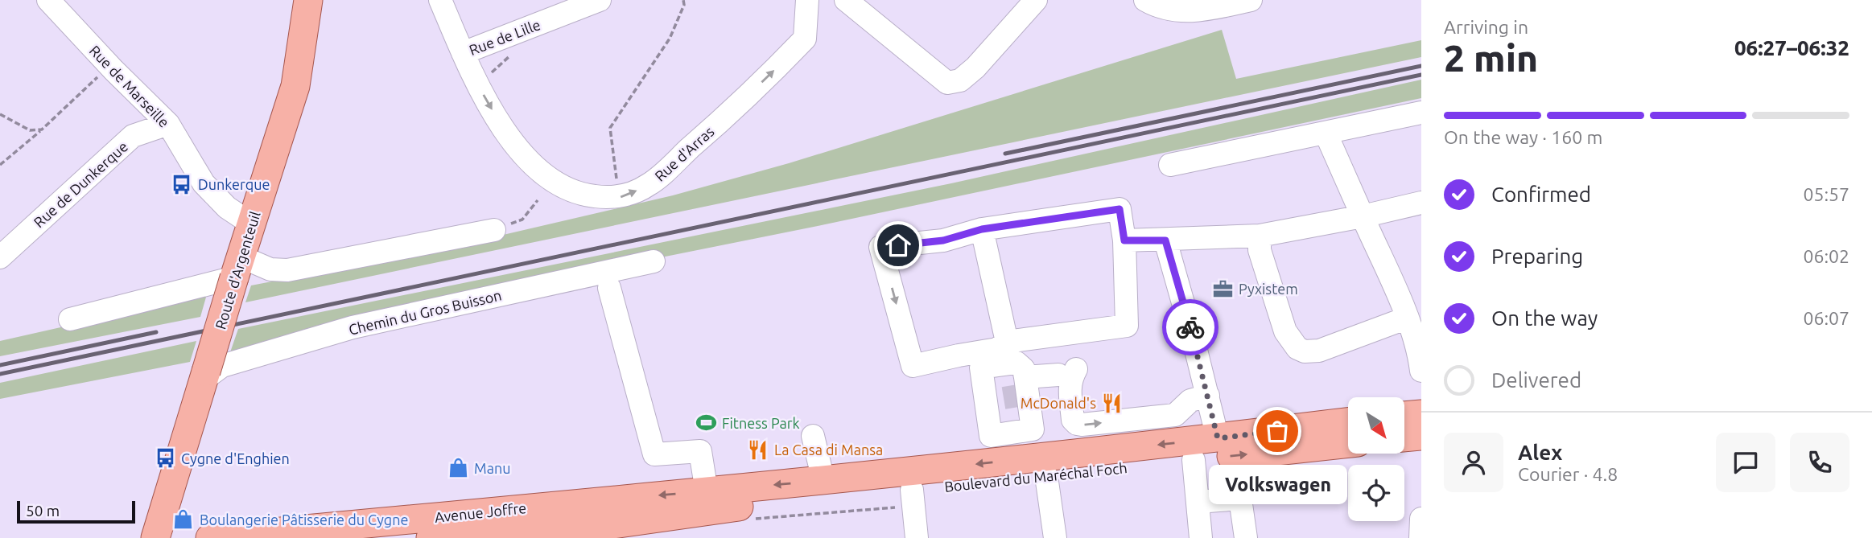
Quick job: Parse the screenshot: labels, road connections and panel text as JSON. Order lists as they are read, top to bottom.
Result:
{
  "streets": {
    "main road": ["Route d'Argenteuil", "Boulevard du Maréchal Foch", "Avenue Joffre"],
    "street": [
      "Rue de Lille",
      "Rue de Marseille",
      "Rue d'Arras",
      "Rue de Dunkerque",
      "Chemin du Gros Buisson"
    ]
  },
  "crossings": [
    ["Rue de Lille", "Rue d'Arras"],
    ["Rue de Marseille", "Rue de Dunkerque"],
    ["Rue de Marseille", "Route d'Argenteuil"],
    ["Route d'Argenteuil", "Chemin du Gros Buisson"],
    ["Boulevard du Maréchal Foch", "Avenue Joffre"]
  ],
  "places": {
    "bus stop": ["Dunkerque", "Cygne d'Enghien"],
    "office": ["Pyxistem"],
    "restaurant": ["McDonald's", "La Casa di Mansa"],
    "sports": ["Fitness Park"],
    "other": ["Volkswagen"],
    "shop": ["Manu", "Boulangerie Pâtisserie du Cygne"]
  },
  "scale_bar": "50 m",
  "north": "bottom right",
  "page": {
    "heading": ["2 min", "Arriving in", "06:27–06:32"],
    "panel": ["Alex", "Courier · 4.8"],
    "bar": "On the way · 160 m",
    "list": [
      ["Confirmed", "05:57"],
      ["Preparing", "06:02"],
      ["On the way", "06:07"],
      "Delivered"
    ],
    "bubble": "Volkswagen",
    "scale": "50 m"
  }
}
